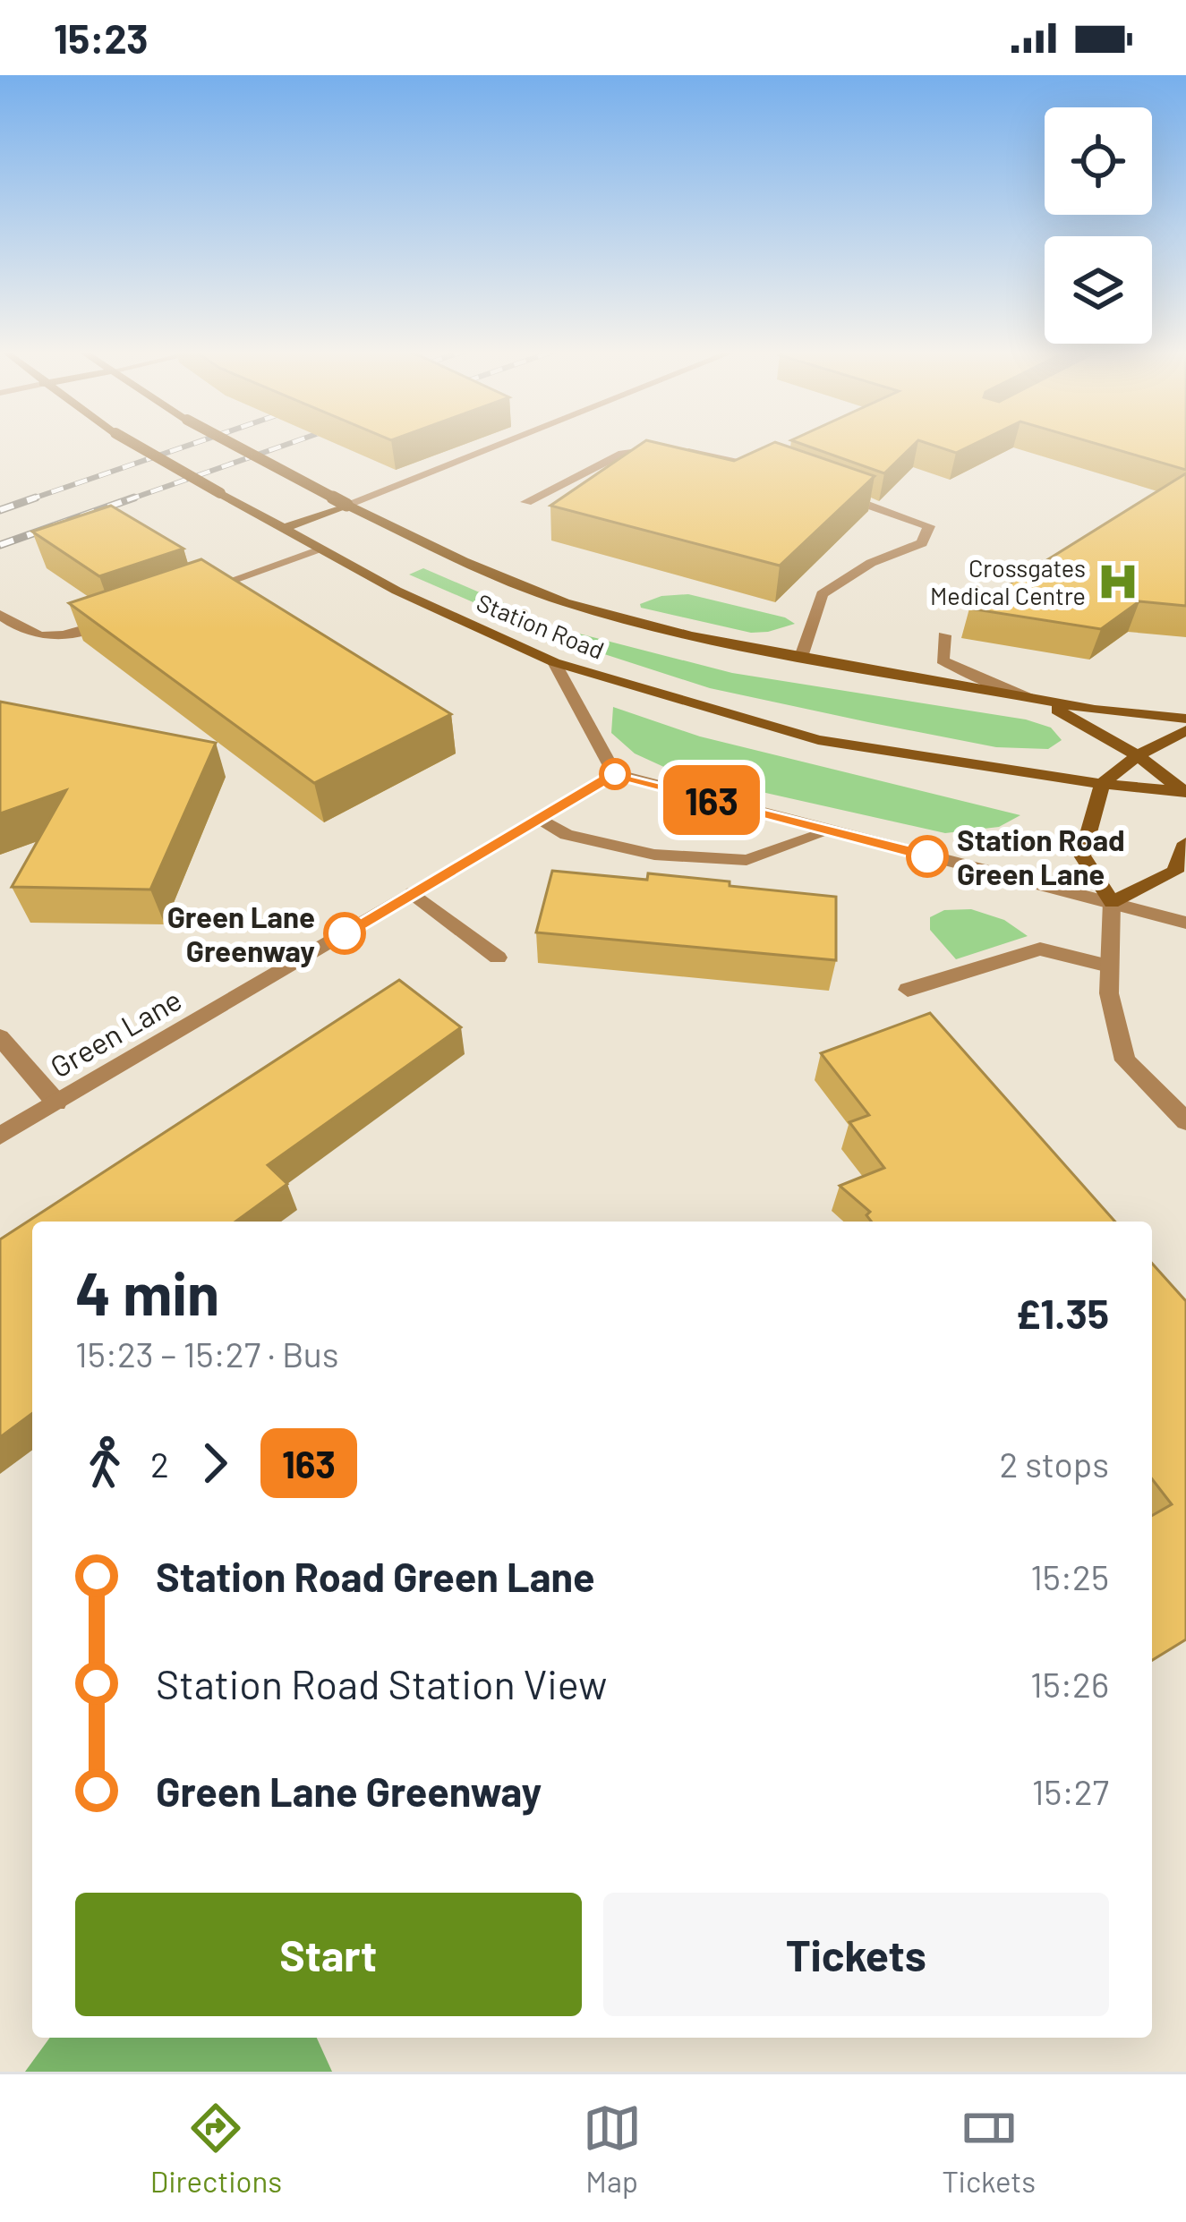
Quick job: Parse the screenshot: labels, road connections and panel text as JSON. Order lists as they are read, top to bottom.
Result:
{
  "streets": {
    "main road": ["Station Road"],
    "street": ["Green Lane"]
  },
  "places": {
    "hospital": ["Crossgates Medical Centre"],
    "other": ["Station Road Green Lane", "Green Lane Greenway"]
  },
  "lines": ["bus line 163"],
  "page": {
    "status": "15:23",
    "on_map": "163",
    "heading": ["4 min", "15:23 – 15:27 · Bus", "£1.35"],
    "legs": ["2", "163", "2 stops"],
    "list": [
      {
        "name": "Station Road Green Lane",
        "value": "15:25"
      },
      {
        "name": "Station Road Station View",
        "value": "15:26"
      },
      {
        "name": "Green Lane Greenway",
        "value": "15:27"
      }
    ],
    "buttons": ["Start", "Tickets"],
    "tabs": ["Directions", "Map", "Tickets"]
  }
}
